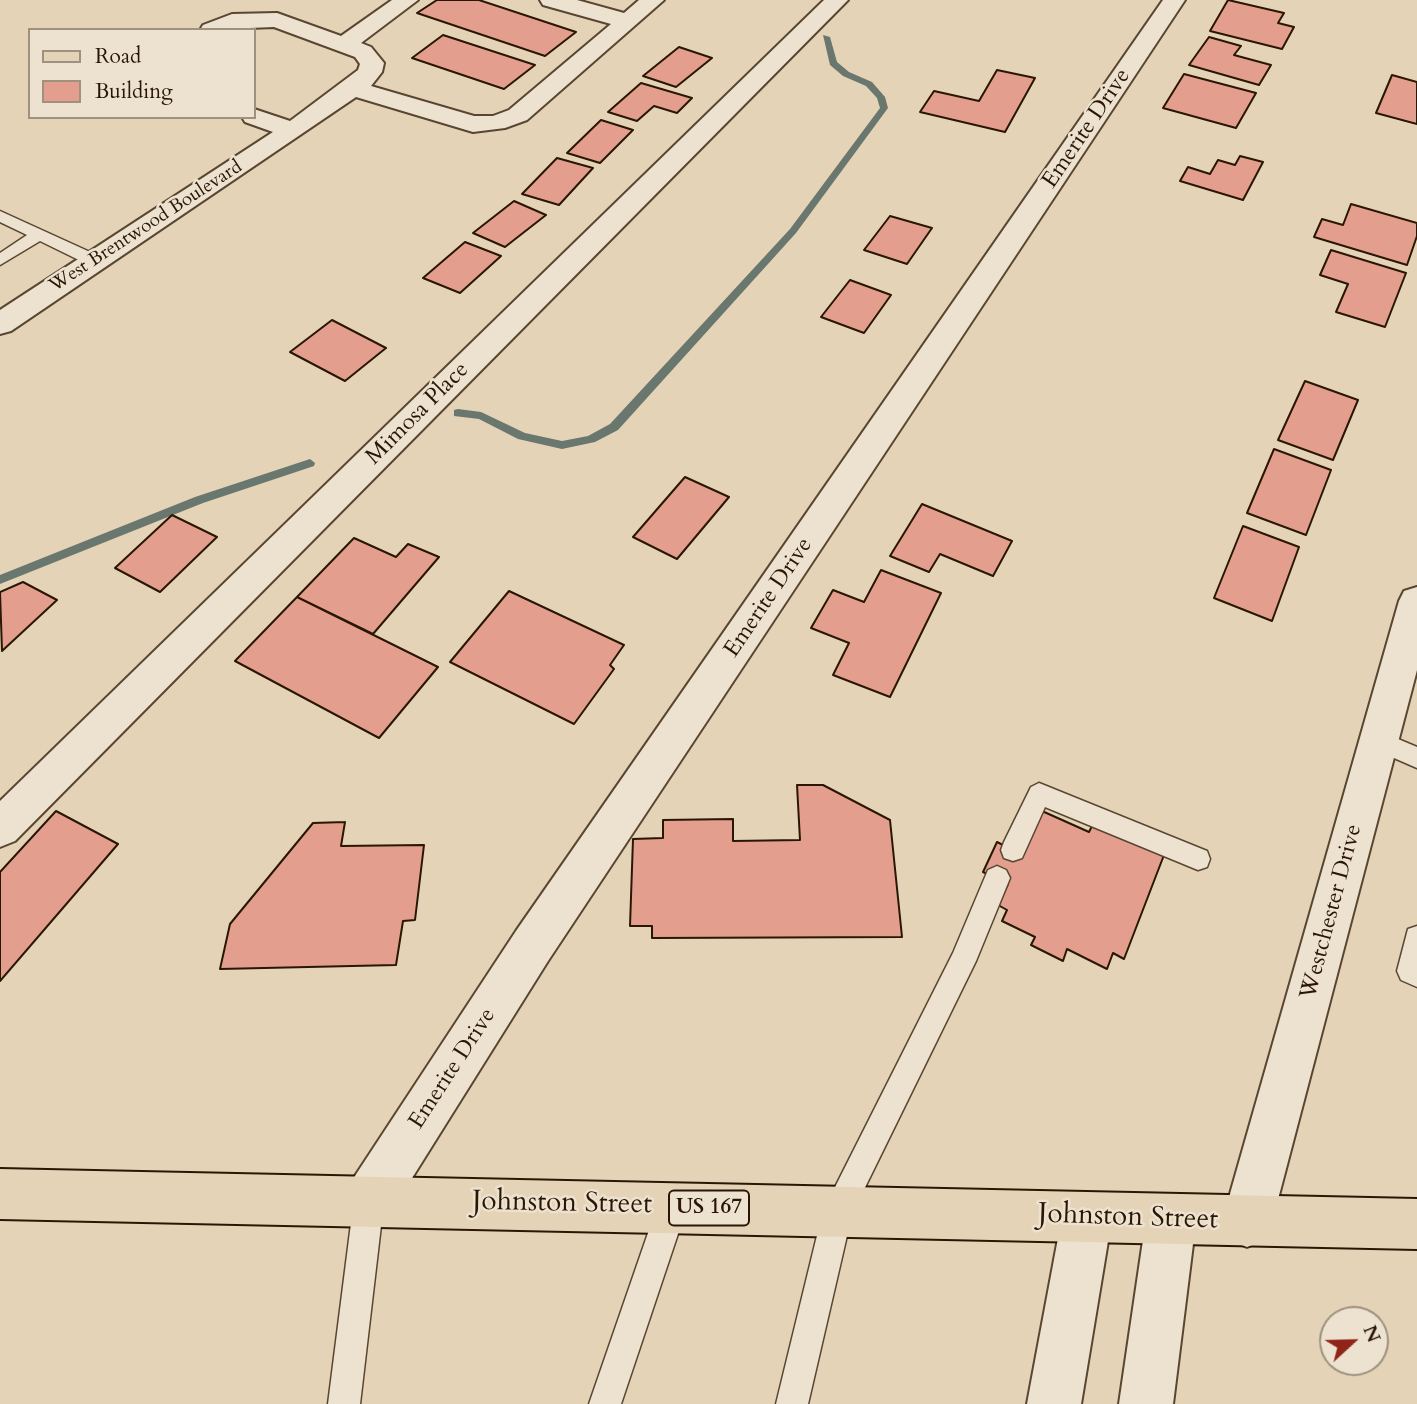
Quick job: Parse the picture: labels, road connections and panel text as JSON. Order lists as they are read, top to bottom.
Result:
{
  "streets": {
    "main road": ["Johnston Street", "US 167"],
    "street": [
      "Emerite Drive",
      "West Brentwood Boulevard",
      "Mimosa Place",
      "Westchester Drive"
    ]
  },
  "crossings": [
    ["Emerite Drive", "Johnston Street"],
    ["Westchester Drive", "Johnston Street"]
  ],
  "legend": ["Road", "Building"],
  "north": "right"
}
